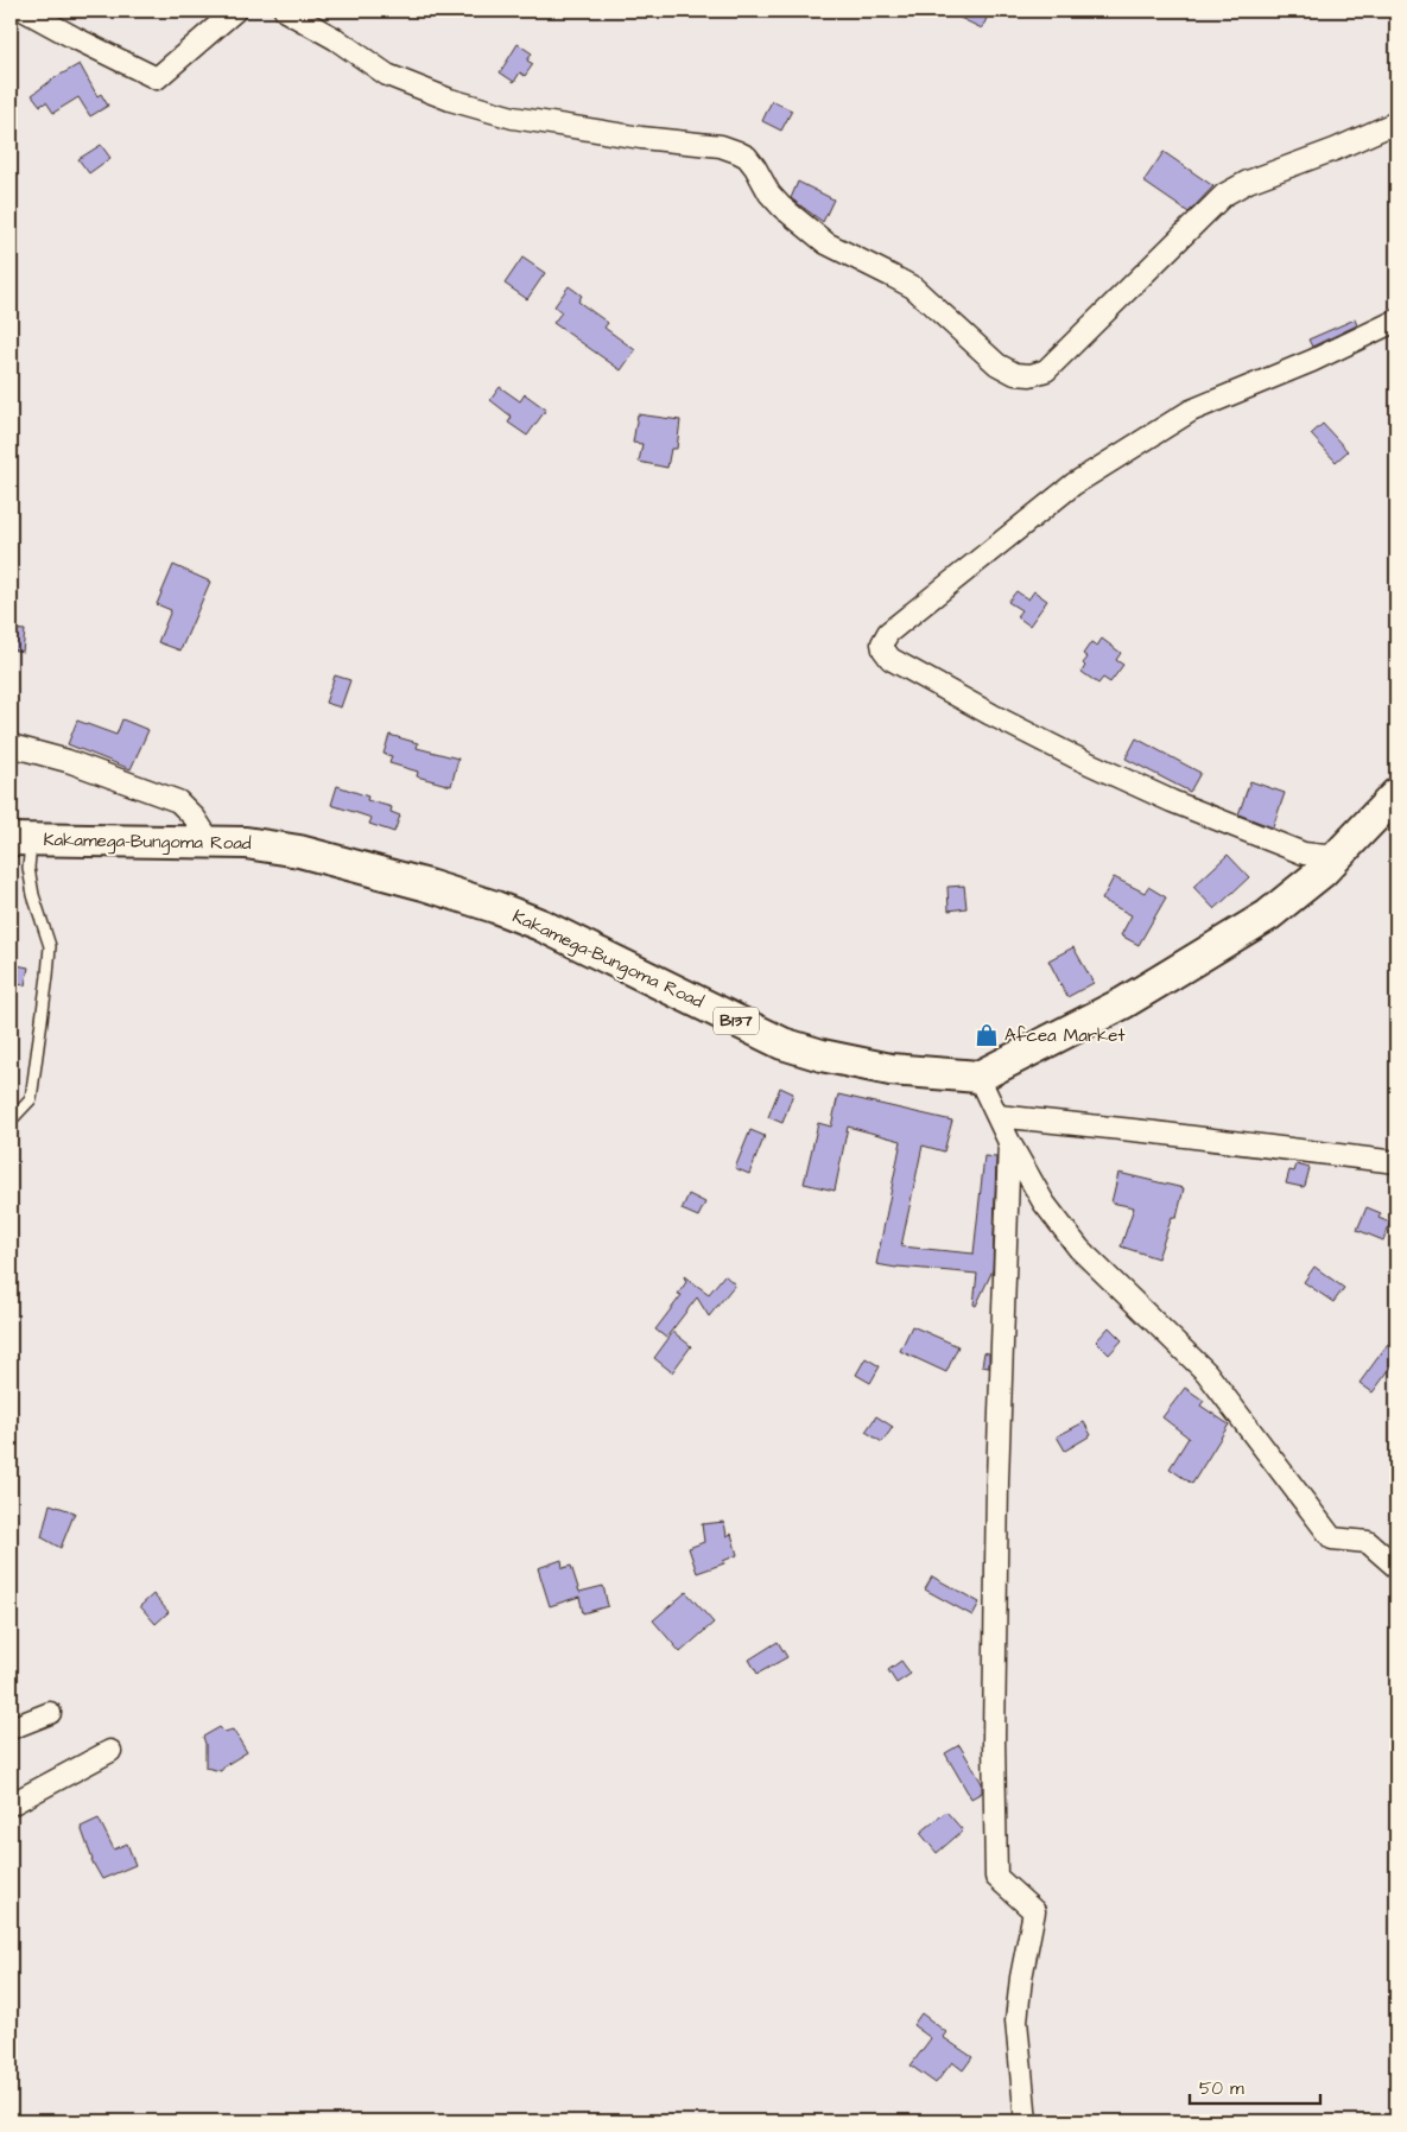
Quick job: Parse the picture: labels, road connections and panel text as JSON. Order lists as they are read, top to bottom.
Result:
{
  "streets": {
    "main road": ["Kakamega-Bungoma Road", "B137"]
  },
  "places": {
    "shop": ["Afcea Market"]
  },
  "scale_bar": "50 m"
}
